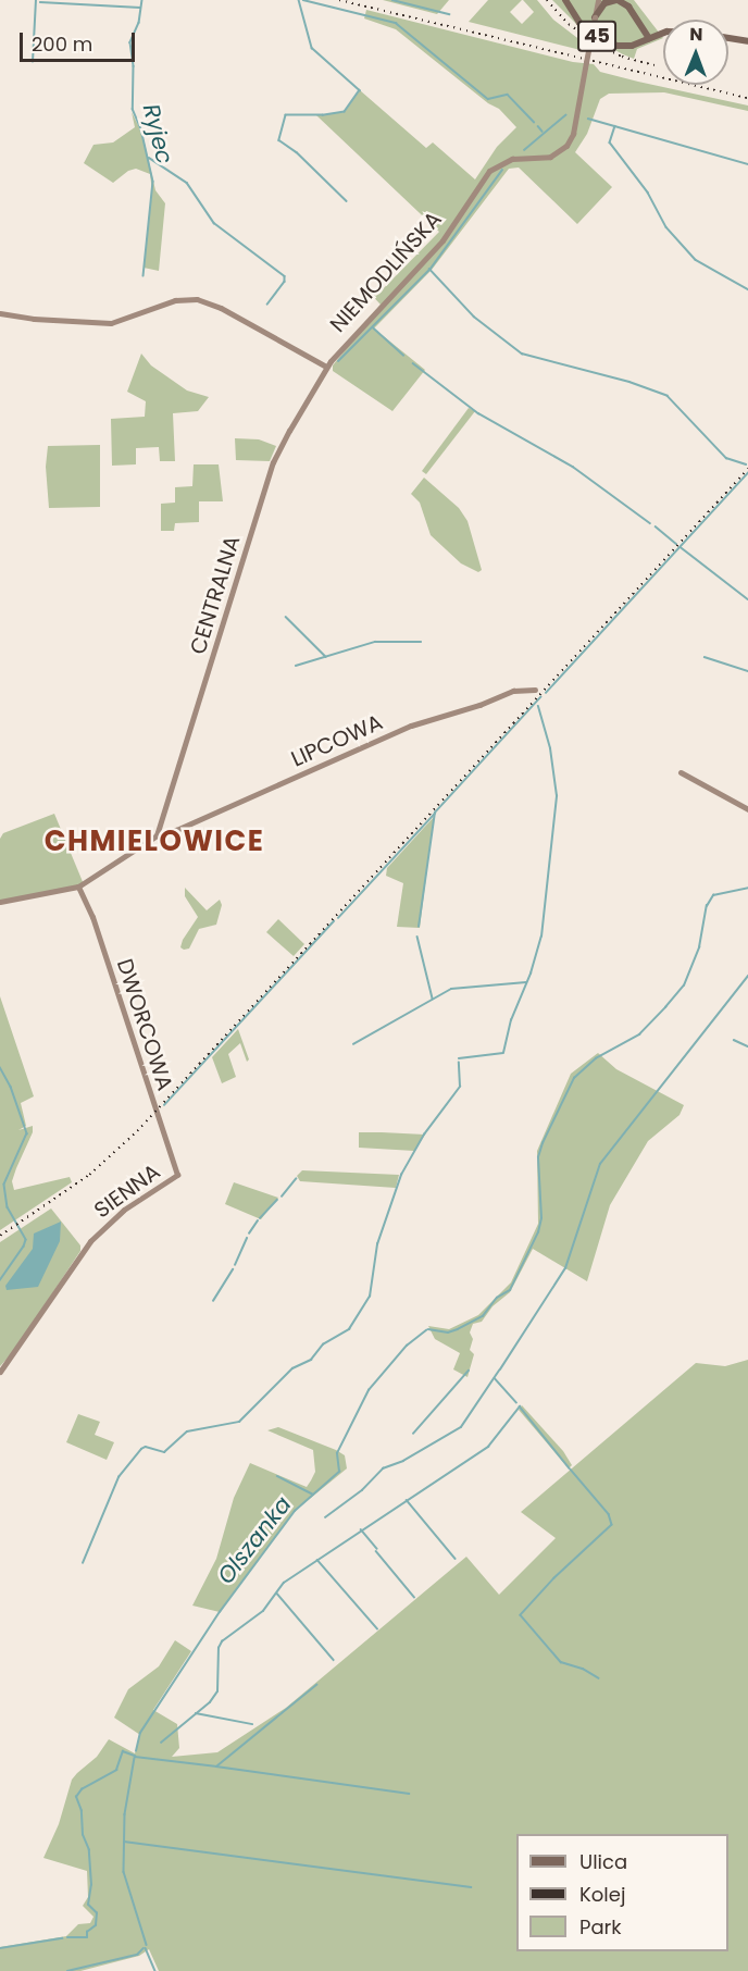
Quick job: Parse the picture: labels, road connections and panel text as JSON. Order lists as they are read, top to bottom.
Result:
{
  "streets": {
    "main road": ["45"],
    "street": [
      "NIEMODLIŃSKA",
      "CENTRALNA",
      "LIPCOWA",
      "DWORCOWA",
      "SIENNA"
    ]
  },
  "crossings": [
    ["NIEMODLIŃSKA", "CENTRALNA"],
    ["CENTRALNA", "LIPCOWA"],
    ["LIPCOWA", "DWORCOWA"],
    ["DWORCOWA", "SIENNA"]
  ],
  "districts": ["CHMIELOWICE"],
  "water": ["Ryjec", "Olszanka"],
  "legend": ["Ulica", "Kolej", "Park"],
  "scale_bar": "200 m",
  "north": "top"
}
